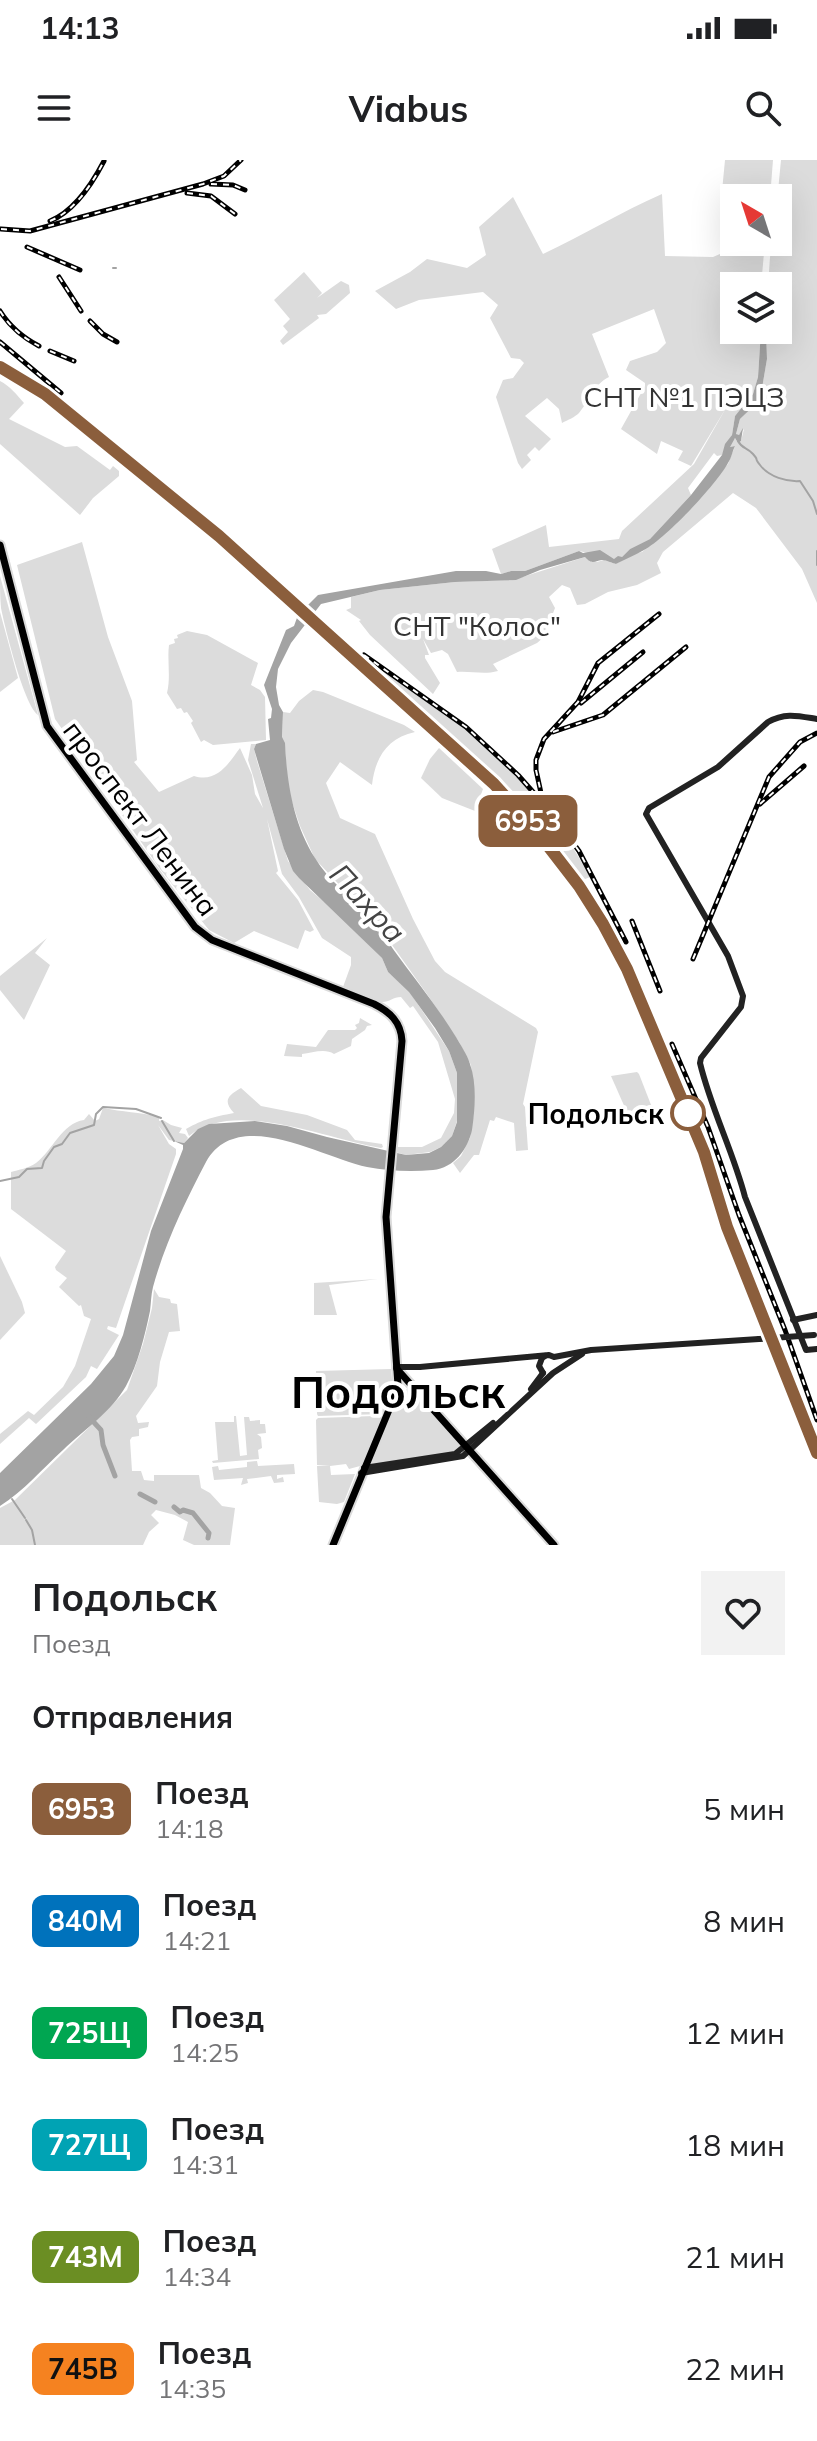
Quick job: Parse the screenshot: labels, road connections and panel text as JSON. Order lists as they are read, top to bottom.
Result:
{
  "streets": {
    "main road": ["проспект Ленина"]
  },
  "districts": ["Подольск"],
  "water": ["Пахра"],
  "parks": ["СНТ №1 ПЭЦЗ", "СНТ \"Колос\""],
  "places": ["Подольск"],
  "north": "top left",
  "page": {
    "status": "14:13",
    "header": "Viabus",
    "on_map": "6953",
    "heading": [
      ["Подольск", "Поезд"],
      "Отправления"
    ],
    "list": [
      {
        "mark": "6953",
        "name": "Поезд",
        "note": "14:18",
        "value": "5 мин"
      },
      {
        "mark": "840М",
        "name": "Поезд",
        "note": "14:21",
        "value": "8 мин"
      },
      {
        "mark": "725Щ",
        "name": "Поезд",
        "note": "14:25",
        "value": "12 мин"
      },
      {
        "mark": "727Щ",
        "name": "Поезд",
        "note": "14:31",
        "value": "18 мин"
      },
      {
        "mark": "743М",
        "name": "Поезд",
        "note": "14:34",
        "value": "21 мин"
      },
      {
        "mark": "745В",
        "name": "Поезд",
        "note": "14:35",
        "value": "22 мин"
      }
    ]
  }
}
